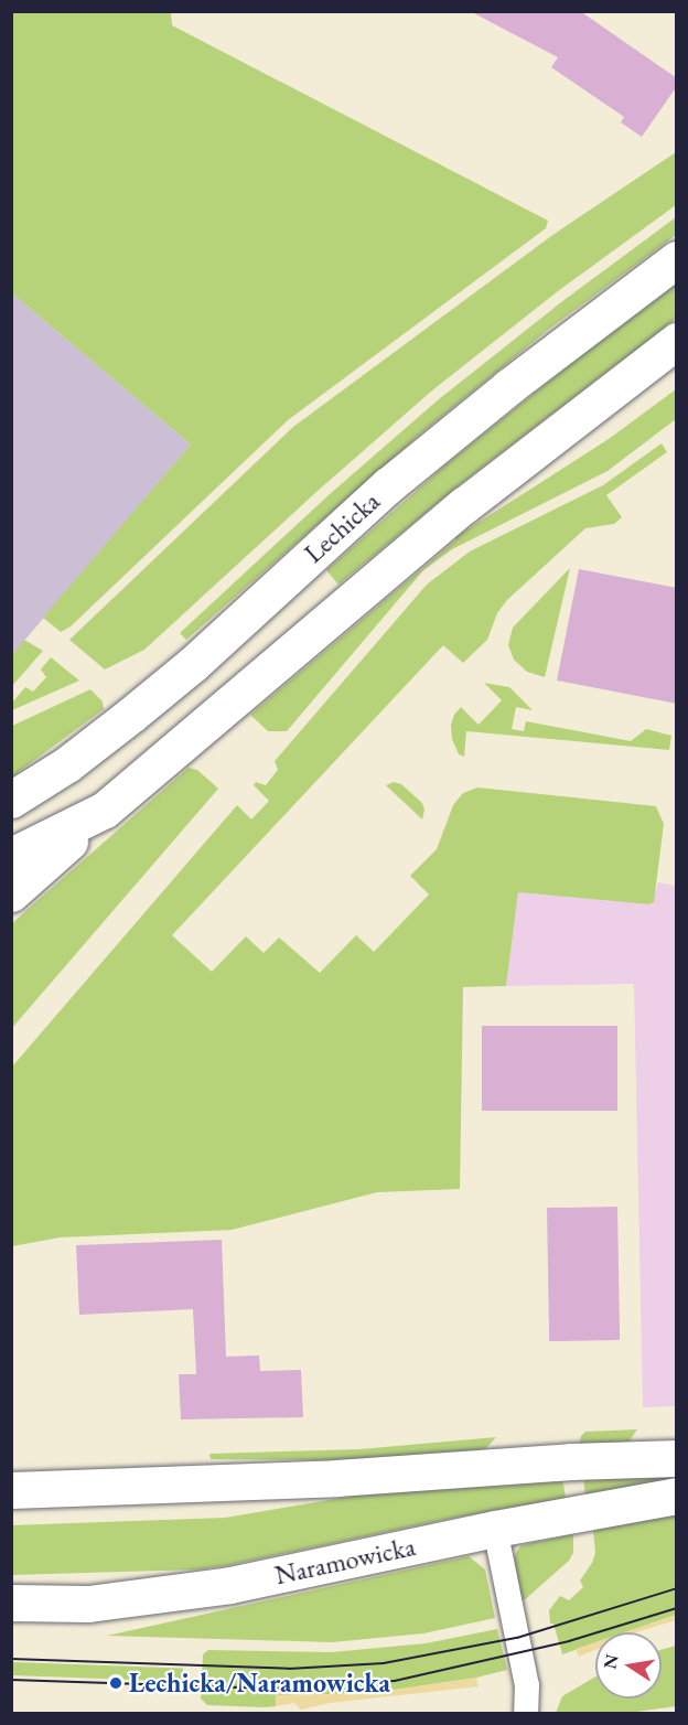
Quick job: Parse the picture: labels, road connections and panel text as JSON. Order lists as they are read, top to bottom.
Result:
{
  "streets": {
    "main road": ["Lechicka", "Naramowicka"]
  },
  "places": ["Lechicka/Naramowicka"],
  "north": "left"
}
